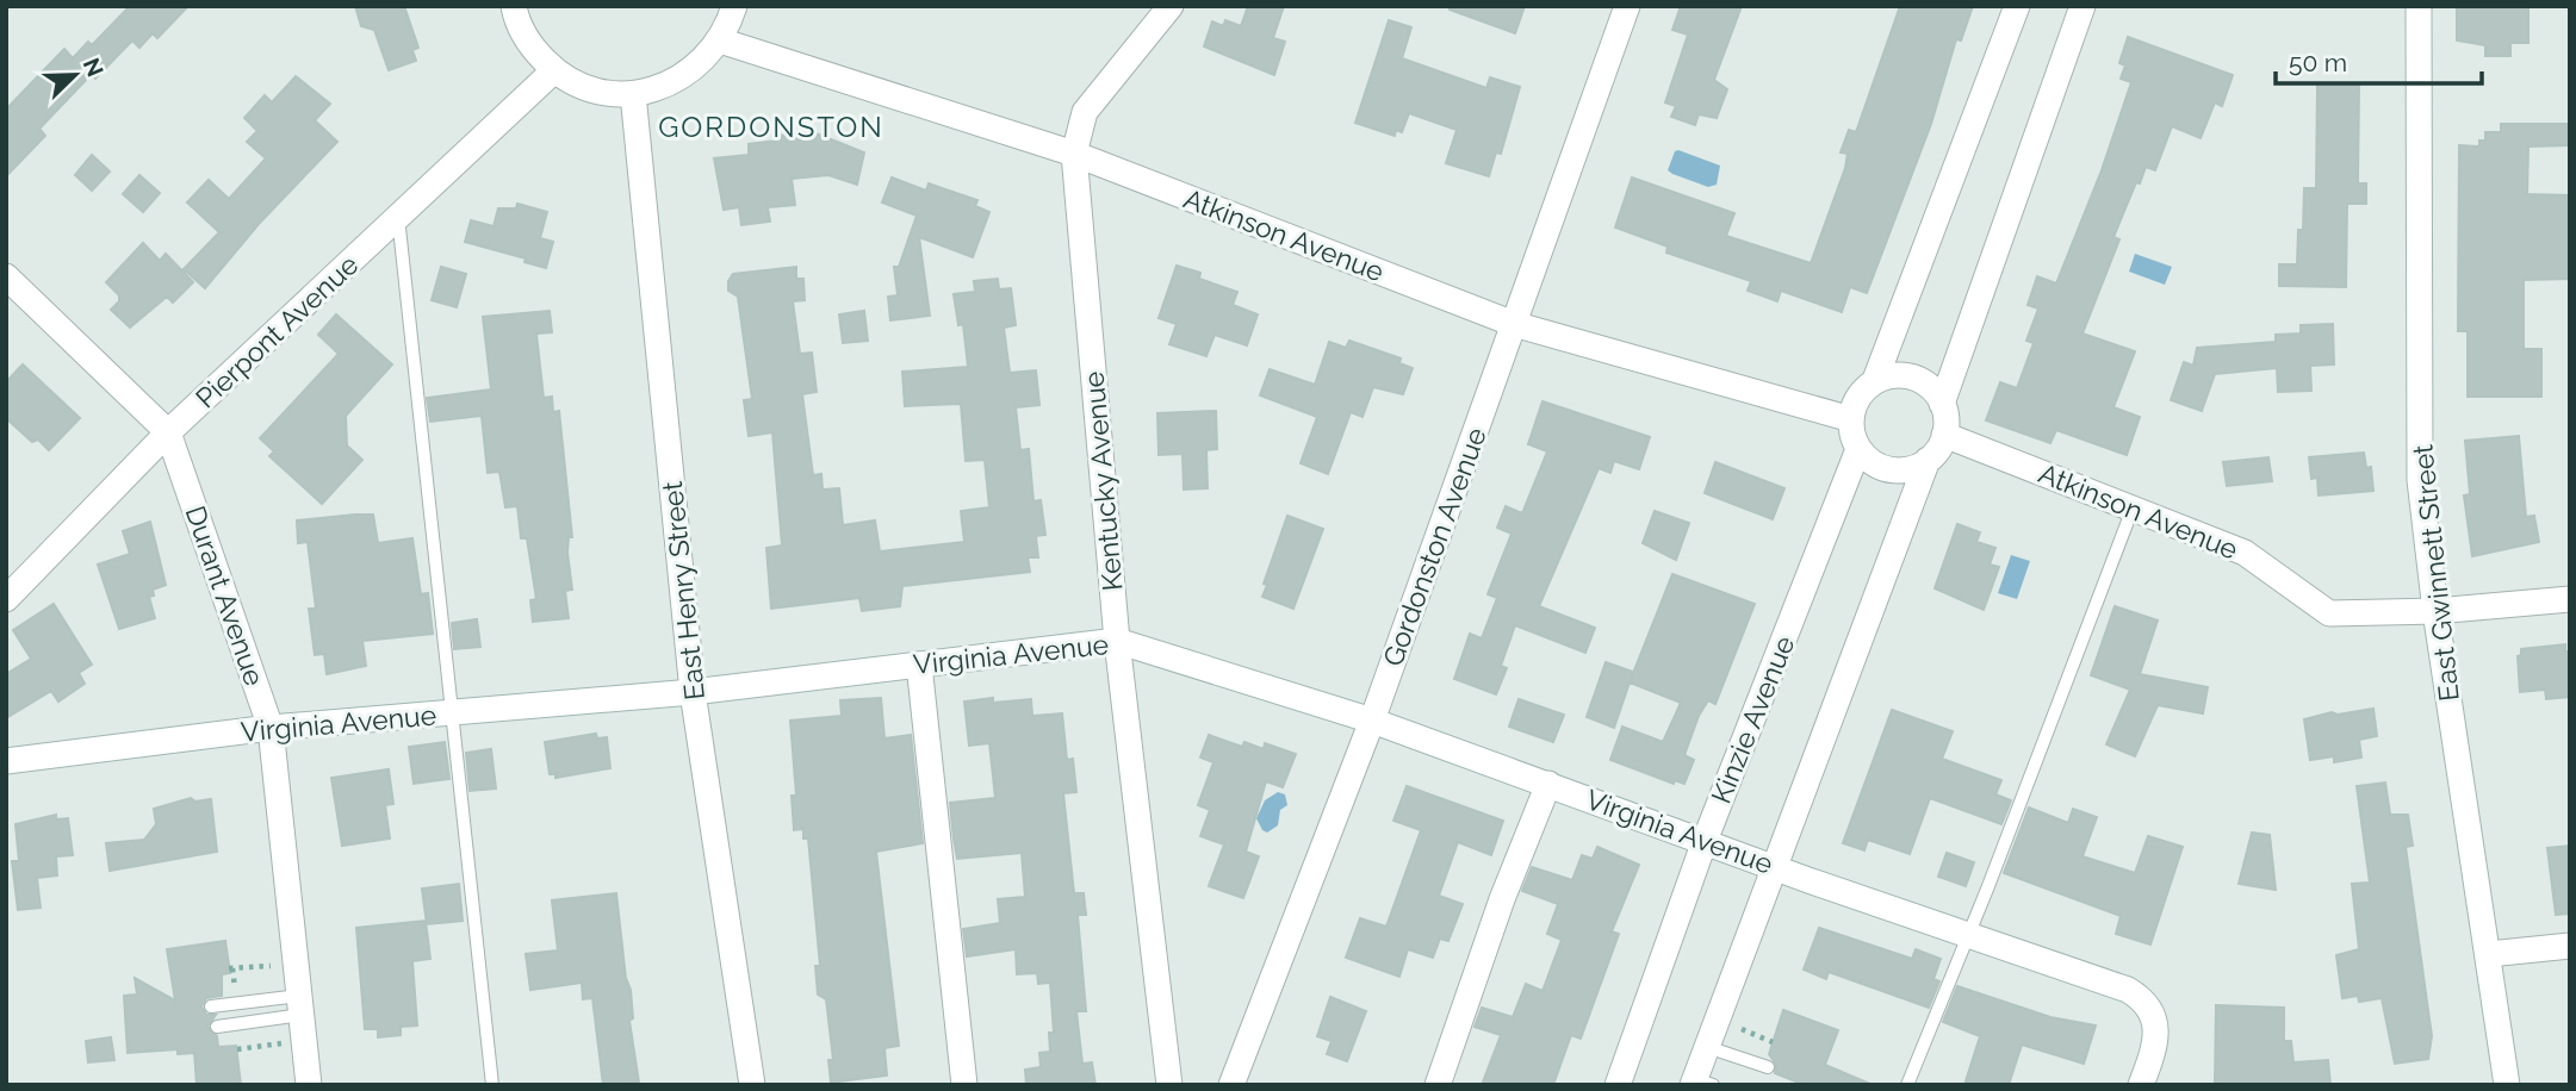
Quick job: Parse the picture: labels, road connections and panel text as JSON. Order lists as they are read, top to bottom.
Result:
{
  "streets": {
    "street": [
      "Atkinson Avenue",
      "Pierpont Avenue",
      "Kentucky Avenue",
      "Gordonston Avenue",
      "East Gwinnett Street",
      "East Henry Street",
      "Durant Avenue",
      "Virginia Avenue",
      "Kinzie Avenue"
    ]
  },
  "crossings": [
    ["Atkinson Avenue", "Kentucky Avenue"],
    ["Atkinson Avenue", "Gordonston Avenue"],
    ["Atkinson Avenue", "East Gwinnett Street"],
    ["Atkinson Avenue", "Kinzie Avenue"],
    ["Pierpont Avenue", "Durant Avenue"],
    ["Kentucky Avenue", "Virginia Avenue"],
    ["Gordonston Avenue", "Virginia Avenue"],
    ["East Henry Street", "Virginia Avenue"],
    ["Durant Avenue", "Virginia Avenue"],
    ["Virginia Avenue", "Kinzie Avenue"]
  ],
  "districts": ["GORDONSTON"],
  "scale_bar": "50 m",
  "north": "top right"
}
